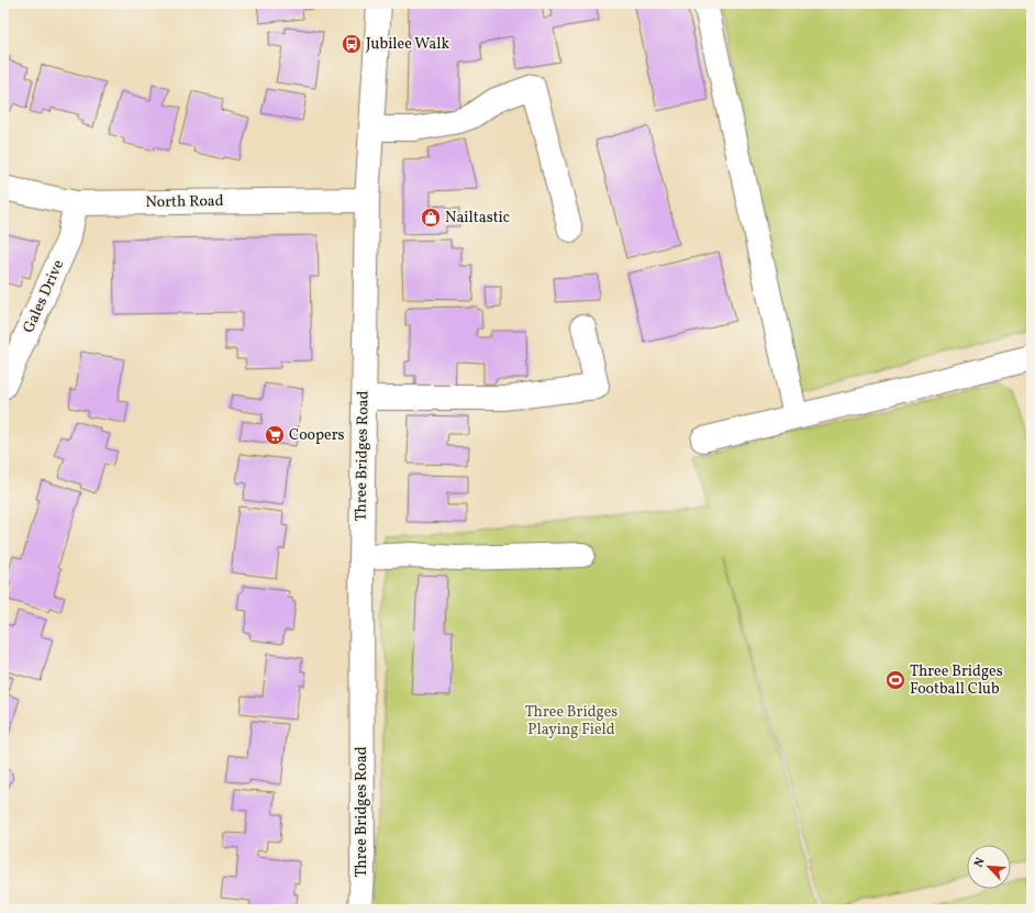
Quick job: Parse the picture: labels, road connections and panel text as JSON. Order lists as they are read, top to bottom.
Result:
{
  "streets": {
    "street": ["North Road", "Gales Drive", "Three Bridges Road"]
  },
  "crossings": [
    ["North Road", "Gales Drive"],
    ["North Road", "Three Bridges Road"]
  ],
  "parks": ["Three Bridges Playing Field"],
  "places": {
    "bus stop": ["Jubilee Walk"],
    "shop": ["Nailtastic"],
    "supermarket": ["Coopers"],
    "sports": ["Three Bridges Football Club"]
  },
  "north": "top left"
}
